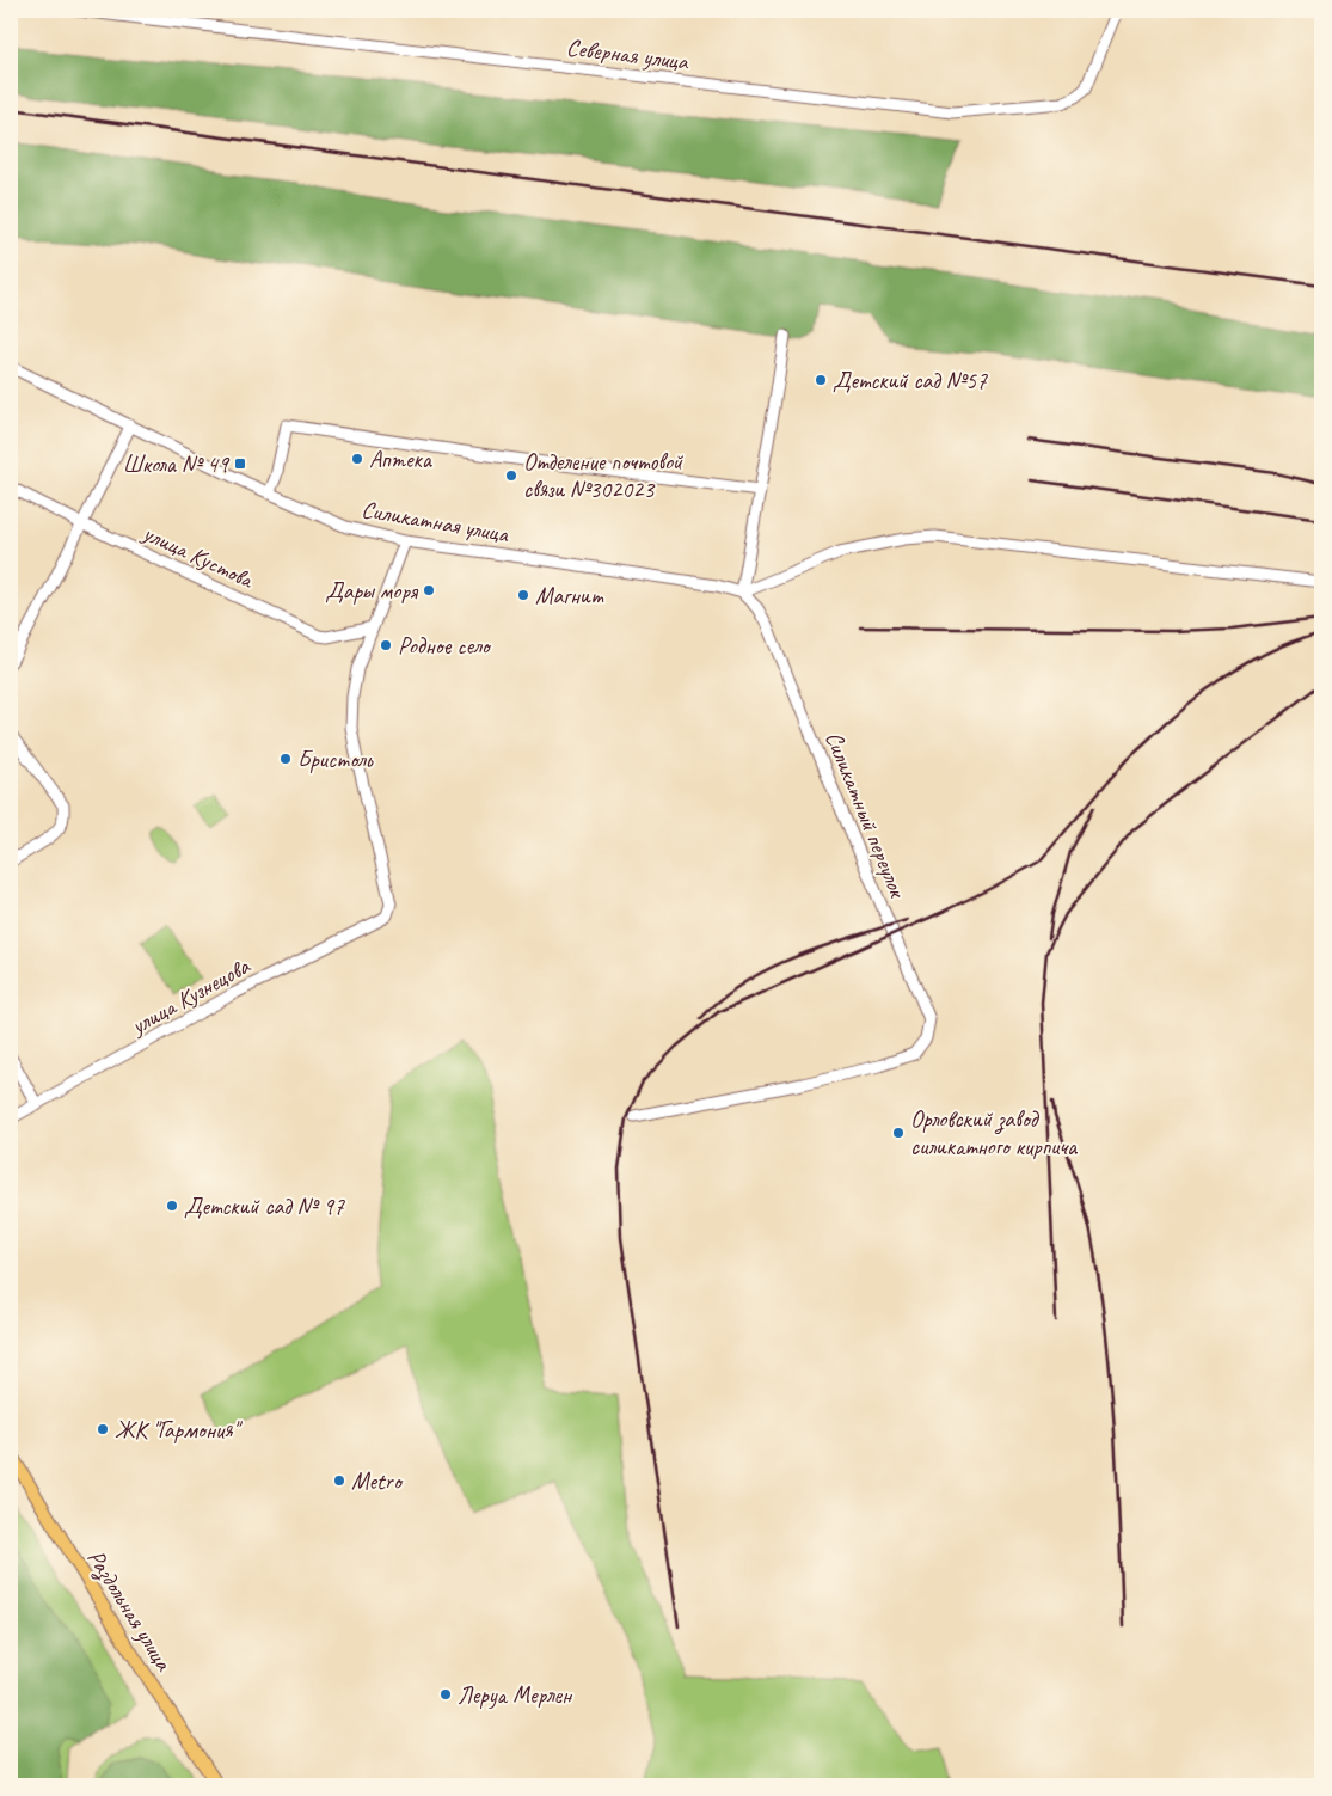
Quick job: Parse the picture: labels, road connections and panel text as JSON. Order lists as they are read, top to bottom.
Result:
{
  "streets": {
    "main road": ["Раздольная улица"],
    "street": [
      "Северная улица",
      "Силикатная улица",
      "улица Кустова",
      "Силикатный переулок",
      "улица Кузнецова"
    ]
  },
  "crossings": [
    ["Силикатная улица", "Силикатный переулок"],
    ["улица Кустова", "улица Кузнецова"]
  ],
  "places": {
    "other": [
      "Детский сад №57",
      "Аптека",
      "Отделение почтовой связи №302023",
      "Дары моря",
      "Магнит",
      "Родное село",
      "Бристоль",
      "Орловский завод силикатного кирпича",
      "Детский сад № 97",
      "ЖК \"Гармония\"",
      "Metro",
      "Леруа Мерлен"
    ],
    "transit": ["Школа № 49"]
  }
}
